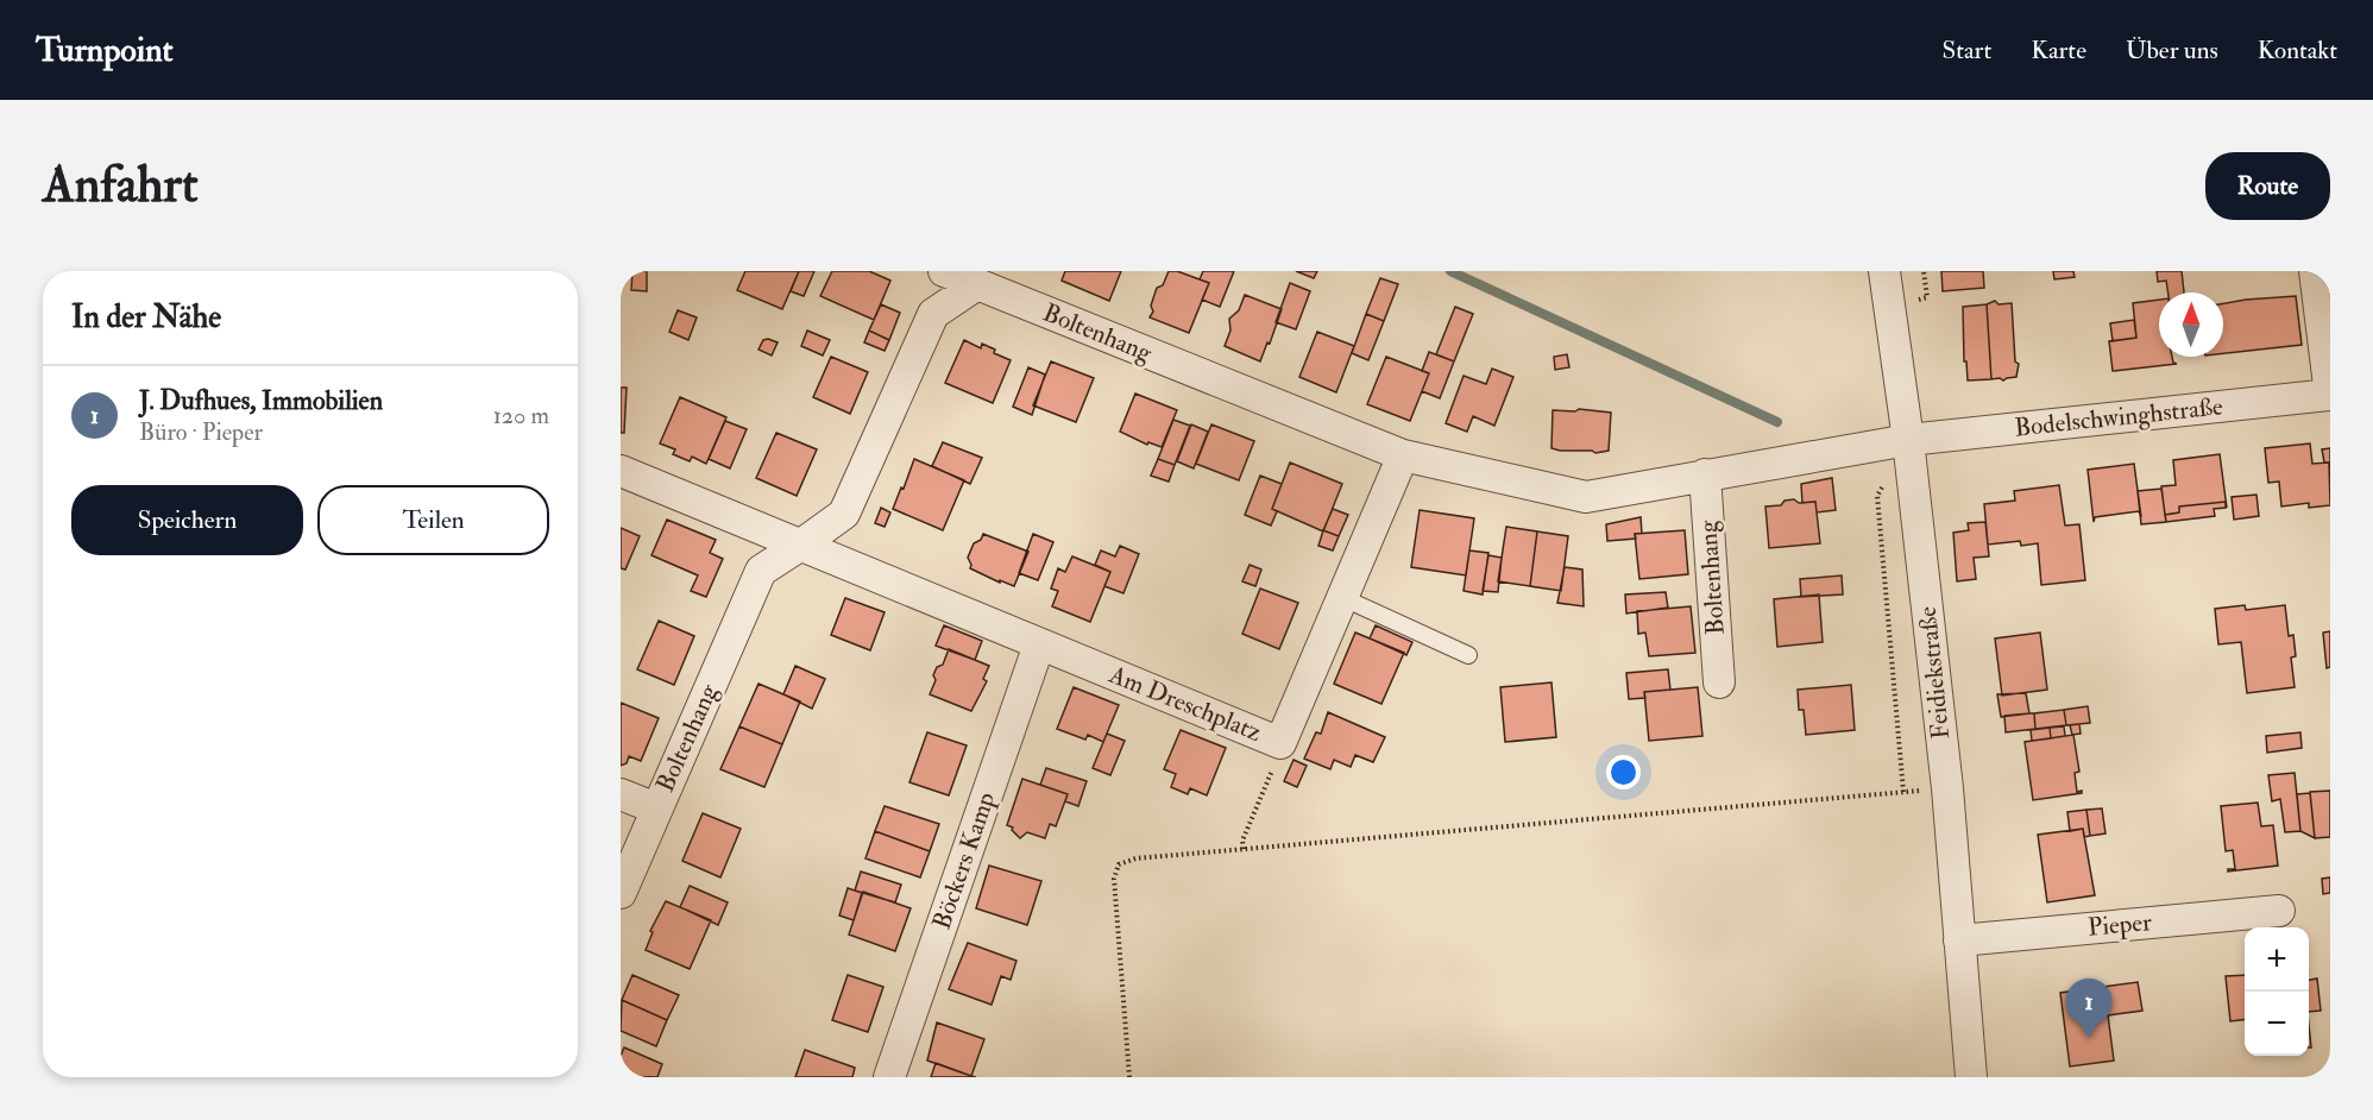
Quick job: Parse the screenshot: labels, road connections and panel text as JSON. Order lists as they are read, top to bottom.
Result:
{
  "streets": {
    "street": [
      "Boltenhang",
      "Bodelschwinghstraße",
      "Feidiekstraße",
      "Am Dreschplatz",
      "Böckers Kamp",
      "Pieper"
    ]
  },
  "crossings": [
    ["Boltenhang", "Bodelschwinghstraße"],
    ["Boltenhang", "Feidiekstraße"],
    ["Boltenhang", "Am Dreschplatz"],
    ["Bodelschwinghstraße", "Feidiekstraße"],
    ["Feidiekstraße", "Pieper"],
    ["Am Dreschplatz", "Böckers Kamp"]
  ],
  "north": "top",
  "page": {
    "header": "Turnpoint",
    "nav": [
      "Start",
      "Karte",
      "Über uns",
      "Kontakt"
    ],
    "buttons": [
      "Route",
      ["Speichern", "Teilen"]
    ],
    "title": "Anfahrt",
    "heading": "In der Nähe",
    "list": [
      {
        "mark": "1",
        "name": "J. Dufhues, Immobilien",
        "note": "Büro · Pieper",
        "value": "120 m"
      }
    ],
    "map_buttons": ["+", "−"],
    "pins": "1"
  }
}
